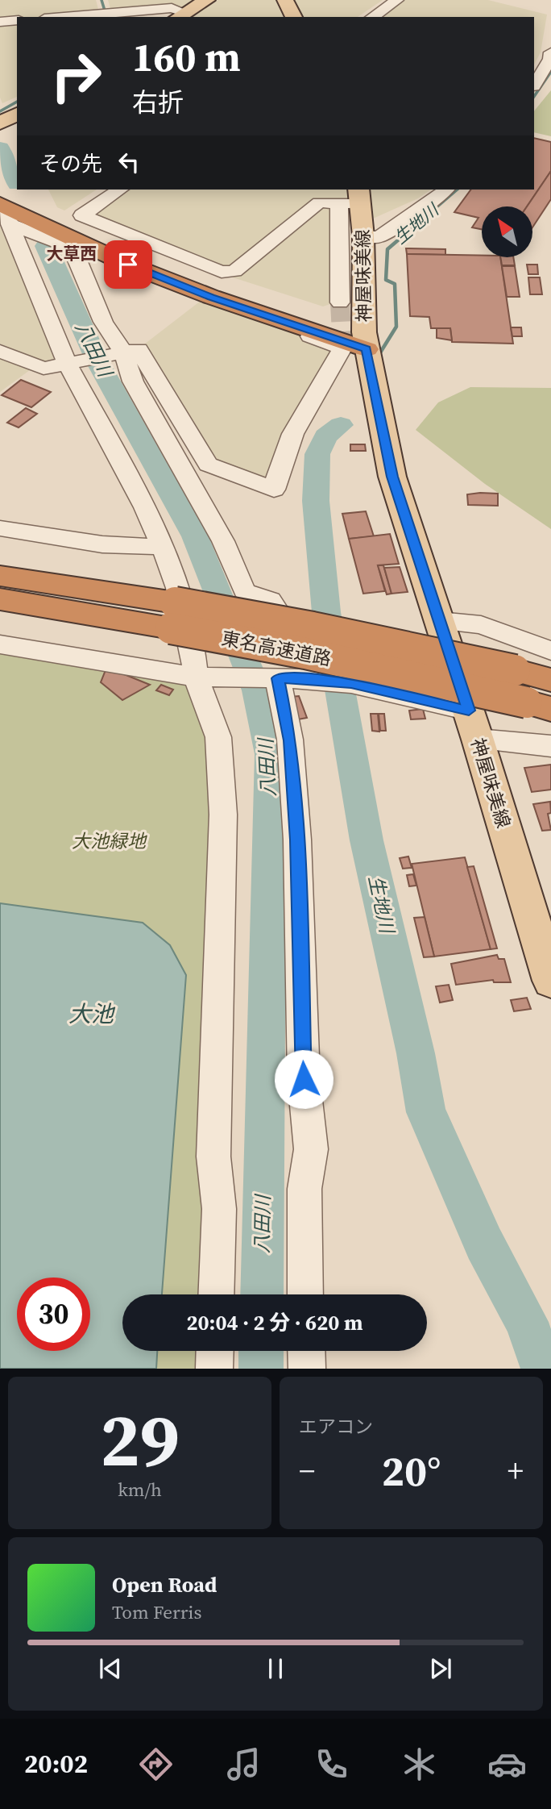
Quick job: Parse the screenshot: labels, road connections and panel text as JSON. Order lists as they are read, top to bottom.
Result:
{
  "streets": {
    "highway": ["東名高速道路"],
    "main road": ["神屋味美線"]
  },
  "districts": ["大草西"],
  "water": ["生地川", "八田川", "大池"],
  "parks": ["大池緑地"],
  "north": "top left",
  "page": {
    "turn": ["160 m", "右折"],
    "then": "その先",
    "limit": "30",
    "trip": "20:04 · 2 分 · 620 m",
    "tile": [
      ["29", "km/h"],
      "エアコン"
    ],
    "heat": ["−", "20°", "+"],
    "song": ["Open Road", "Tom Ferris"],
    "tabs": "20:02"
  }
}
